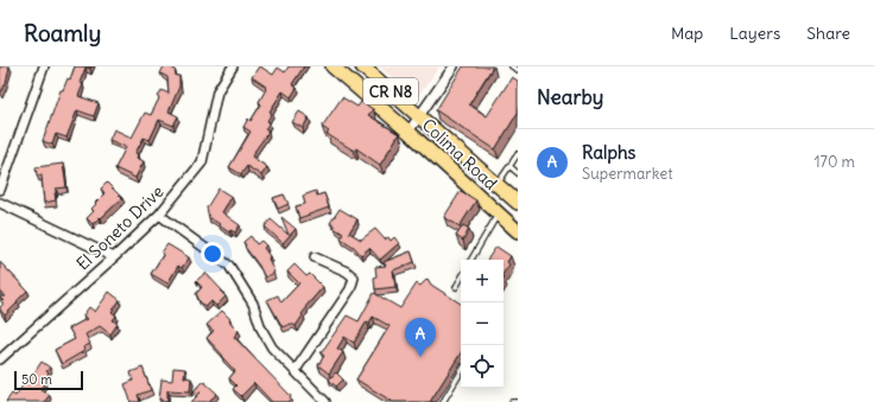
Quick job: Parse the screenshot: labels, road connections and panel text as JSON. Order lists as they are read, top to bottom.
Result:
{
  "streets": {
    "main road": ["CR N8", "Colima Road"],
    "street": ["El Soneto Drive"]
  },
  "scale_bar": "50 m",
  "page": {
    "header": "Roamly",
    "nav": ["Map", "Layers", "Share"],
    "heading": "Nearby",
    "list": [
      {
        "mark": "A",
        "name": "Ralphs",
        "note": "Supermarket",
        "value": "170 m"
      }
    ],
    "map_buttons": ["+", "−"],
    "pins": "A",
    "scale": "50 m"
  }
}
